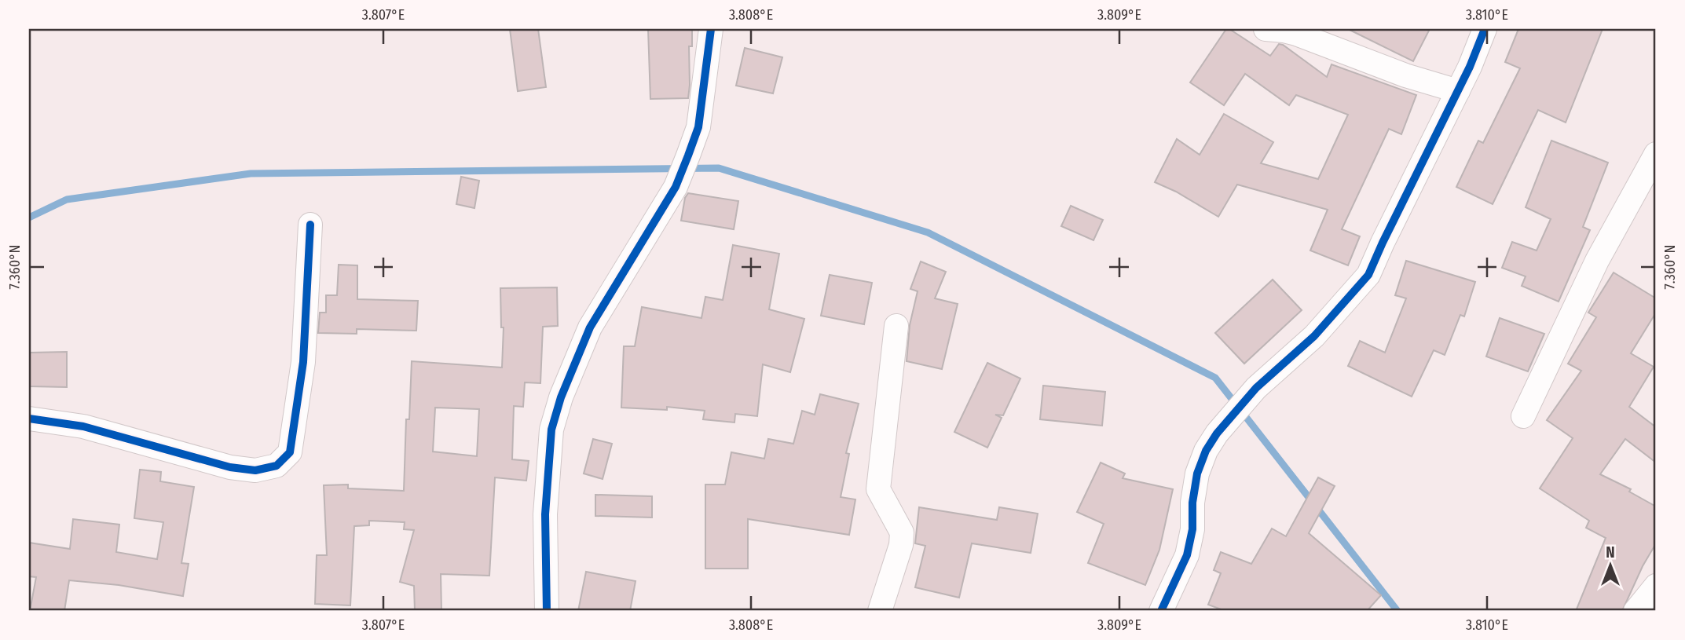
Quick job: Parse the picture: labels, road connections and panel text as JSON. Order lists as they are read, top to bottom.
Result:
{
  "north": "top",
  "coordinates": [
    "3.807°E",
    "3.808°E",
    "3.809°E",
    "3.810°E",
    "7.360°N"
  ]
}
